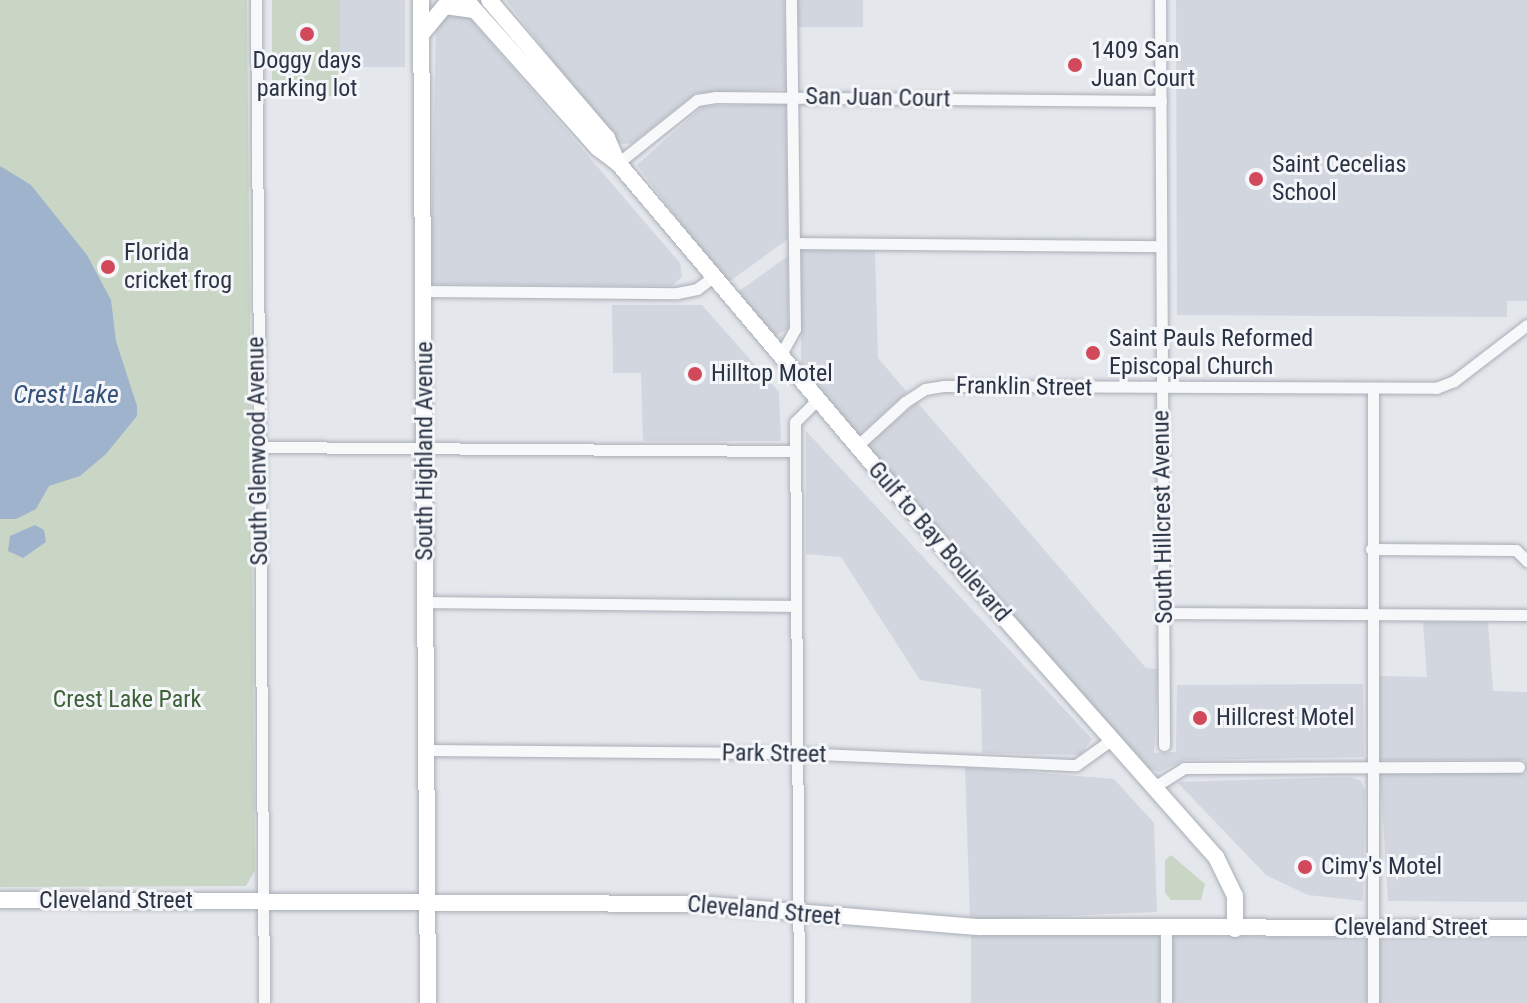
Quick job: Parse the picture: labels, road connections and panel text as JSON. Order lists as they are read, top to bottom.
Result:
{
  "streets": {
    "street": [
      "San Juan Court",
      "Franklin Street",
      "South Glenwood Avenue",
      "South Highland Avenue",
      "South Hillcrest Avenue",
      "Gulf to Bay Boulevard",
      "Park Street",
      "Cleveland Street"
    ]
  },
  "crossings": [
    ["San Juan Court", "South Hillcrest Avenue"],
    ["San Juan Court", "Gulf to Bay Boulevard"],
    ["Franklin Street", "South Hillcrest Avenue"],
    ["Franklin Street", "Gulf to Bay Boulevard"],
    ["South Glenwood Avenue", "Cleveland Street"],
    ["South Highland Avenue", "Park Street"],
    ["South Highland Avenue", "Cleveland Street"],
    ["Gulf to Bay Boulevard", "Park Street"],
    ["Gulf to Bay Boulevard", "Cleveland Street"]
  ],
  "water": ["Crest Lake"],
  "parks": ["Crest Lake Park"],
  "places": [
    "Doggy days parking lot",
    "1409 San Juan Court",
    "Saint Cecelias School",
    "Florida cricket frog",
    "Saint Pauls Reformed Episcopal Church",
    "Hilltop Motel",
    "Hillcrest Motel",
    "Cimy's Motel"
  ]
}
